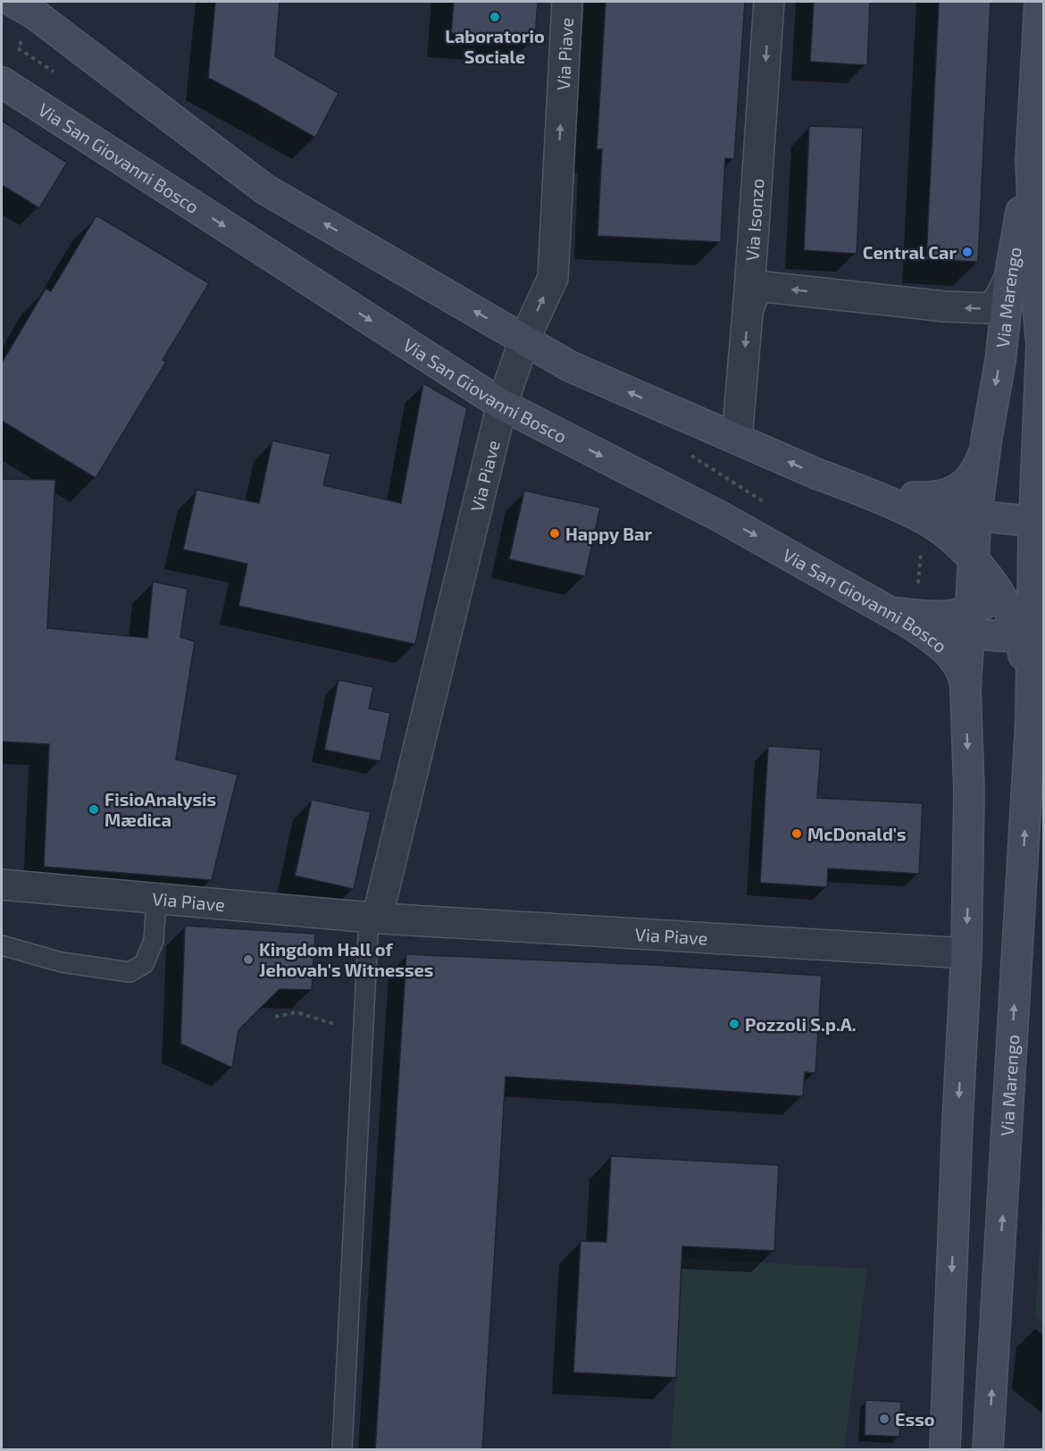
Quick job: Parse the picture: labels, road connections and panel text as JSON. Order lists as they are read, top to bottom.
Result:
{
  "streets": {
    "main road": ["Via San Giovanni Bosco", "Via Marengo"],
    "street": ["Via Piave", "Via Isonzo"]
  },
  "crossings": [
    ["Via Piave", "Via San Giovanni Bosco"]
  ],
  "one_way": ["Via Isonzo"],
  "places": [
    "Laboratorio Sociale",
    "Central Car",
    "Happy Bar",
    "FisioAnalysis Mædica",
    "McDonald's",
    "Kingdom Hall of Jehovah's Witnesses",
    "Pozzoli S.p.A.",
    "Esso"
  ]
}
